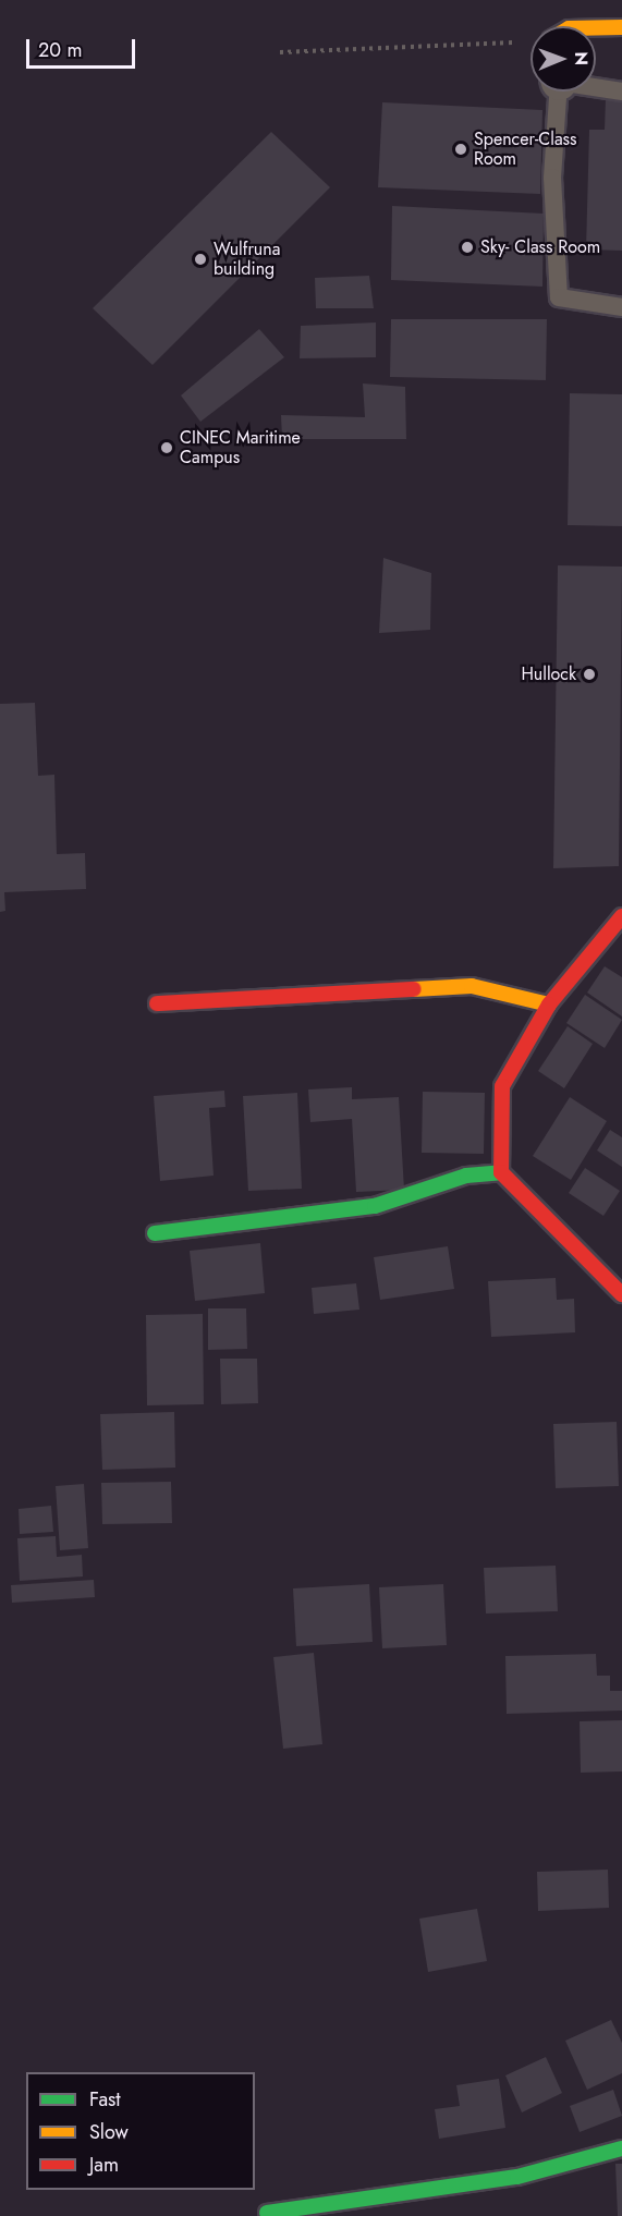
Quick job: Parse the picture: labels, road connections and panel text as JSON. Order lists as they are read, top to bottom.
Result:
{
  "places": [
    "Spencer-Class Room",
    "Sky- Class Room",
    "Wulfruna building",
    "CINEC Maritime Campus",
    "Hullock"
  ],
  "legend": ["Fast", "Slow", "Jam"],
  "scale_bar": "20 m",
  "north": "right"
}
